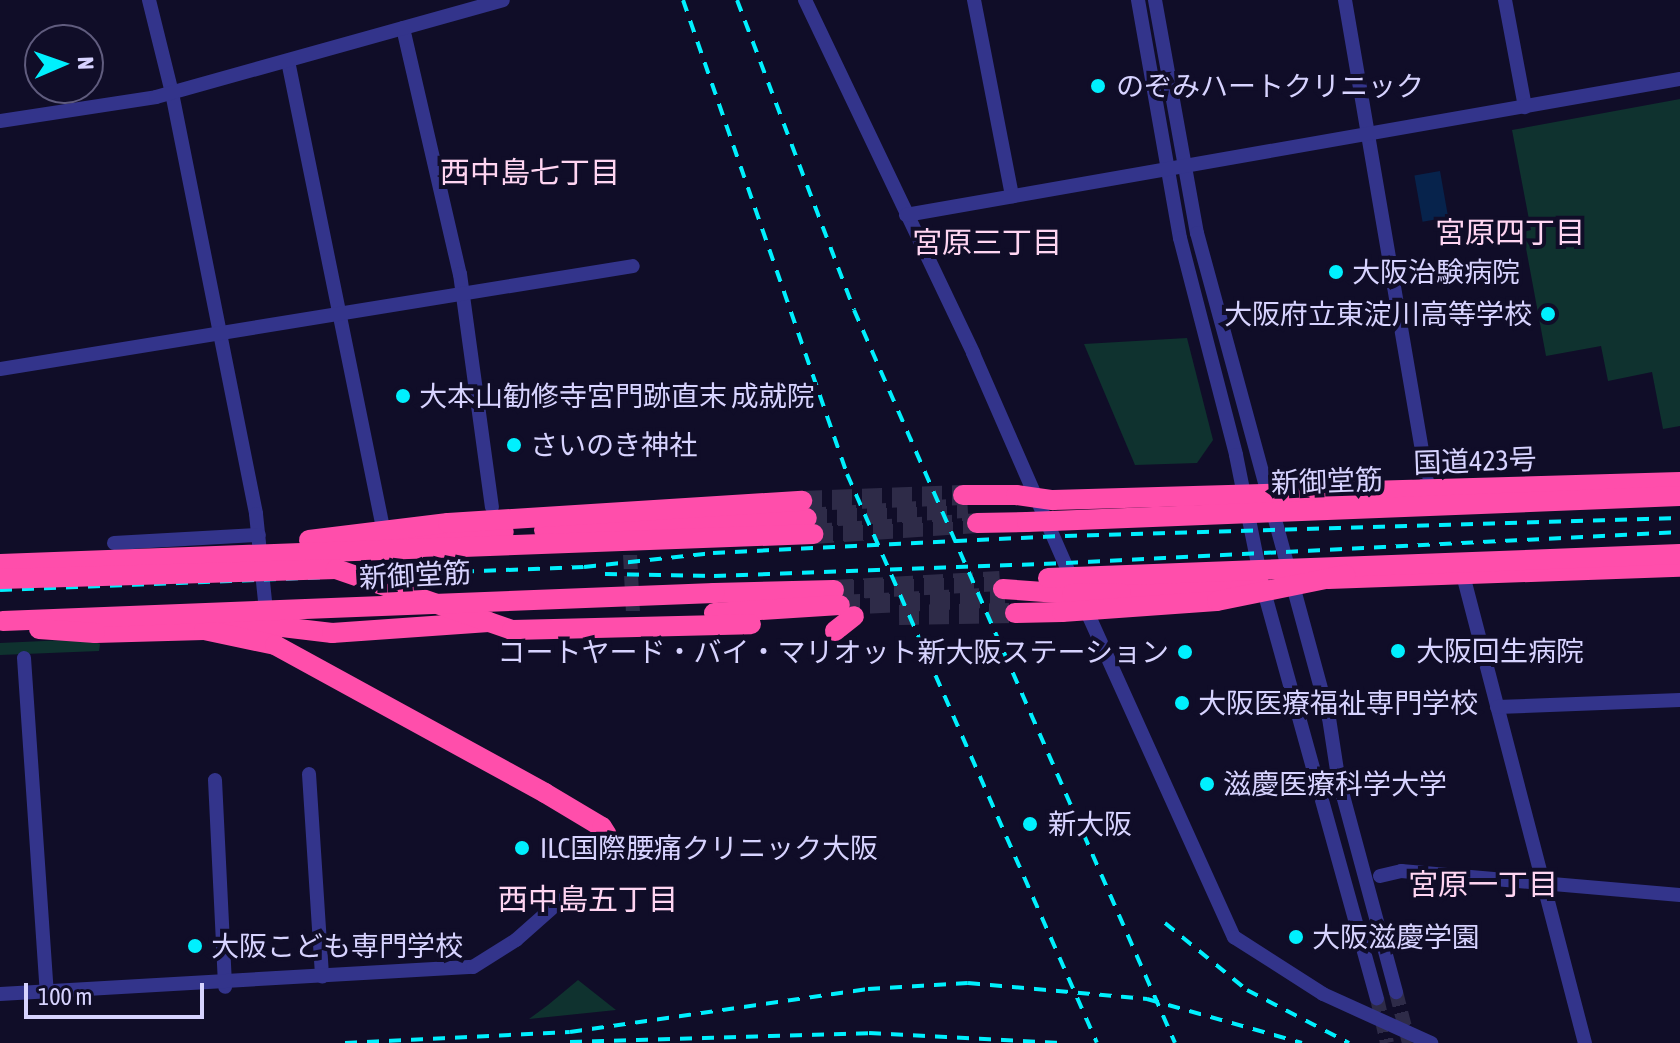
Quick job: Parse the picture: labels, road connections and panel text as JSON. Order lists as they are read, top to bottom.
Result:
{
  "streets": {
    "highway": ["国道423号", "新御堂筋"]
  },
  "crossings": [
    ["国道423号", "新御堂筋"]
  ],
  "districts": [
    "西中島七丁目",
    "宮原四丁目",
    "宮原三丁目",
    "宮原一丁目",
    "西中島五丁目"
  ],
  "places": [
    "のぞみハートクリニック",
    "大阪治験病院",
    "大阪府立東淀川高等学校",
    "大本山勧修寺宮門跡直末 成就院",
    "さいのき神社",
    "大阪回生病院",
    "コートヤード・バイ・マリオット新大阪ステーション",
    "大阪医療福祉専門学校",
    "滋慶医療科学大学",
    "新大阪",
    "ILC国際腰痛クリニック大阪",
    "大阪滋慶学園",
    "大阪こども専門学校"
  ],
  "scale_bar": "100 m",
  "north": "right"
}
